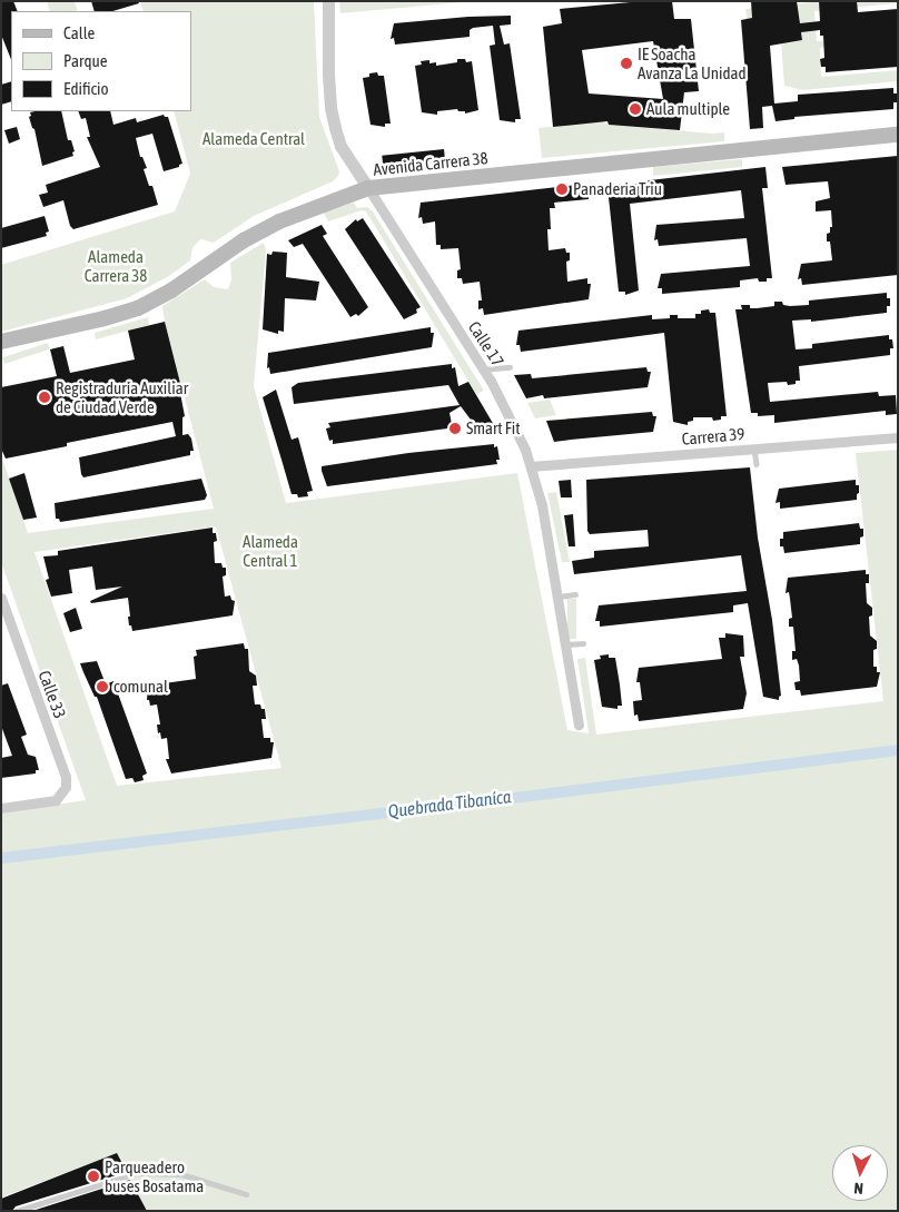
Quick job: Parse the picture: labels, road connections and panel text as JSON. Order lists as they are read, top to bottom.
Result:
{
  "streets": {
    "main road": ["Avenida Carrera 38"],
    "street": ["Calle 17", "Carrera 39", "Calle 33"]
  },
  "crossings": [
    ["Avenida Carrera 38", "Calle 17"],
    ["Calle 17", "Carrera 39"]
  ],
  "water": ["Quebrada Tibaníca"],
  "parks": ["Alameda Central", "Alameda Carrera 38", "Alameda Central 1"],
  "places": [
    "IE Soacha Avanza La Unidad",
    "Aula multiple",
    "Panaderia Triu",
    "Registraduría Auxiliar de Ciudad Verde",
    "Smart Fit",
    "comunal",
    "Parqueadero buses Bosatama"
  ],
  "legend": ["Calle", "Parque", "Edificio"],
  "north": "bottom"
}
